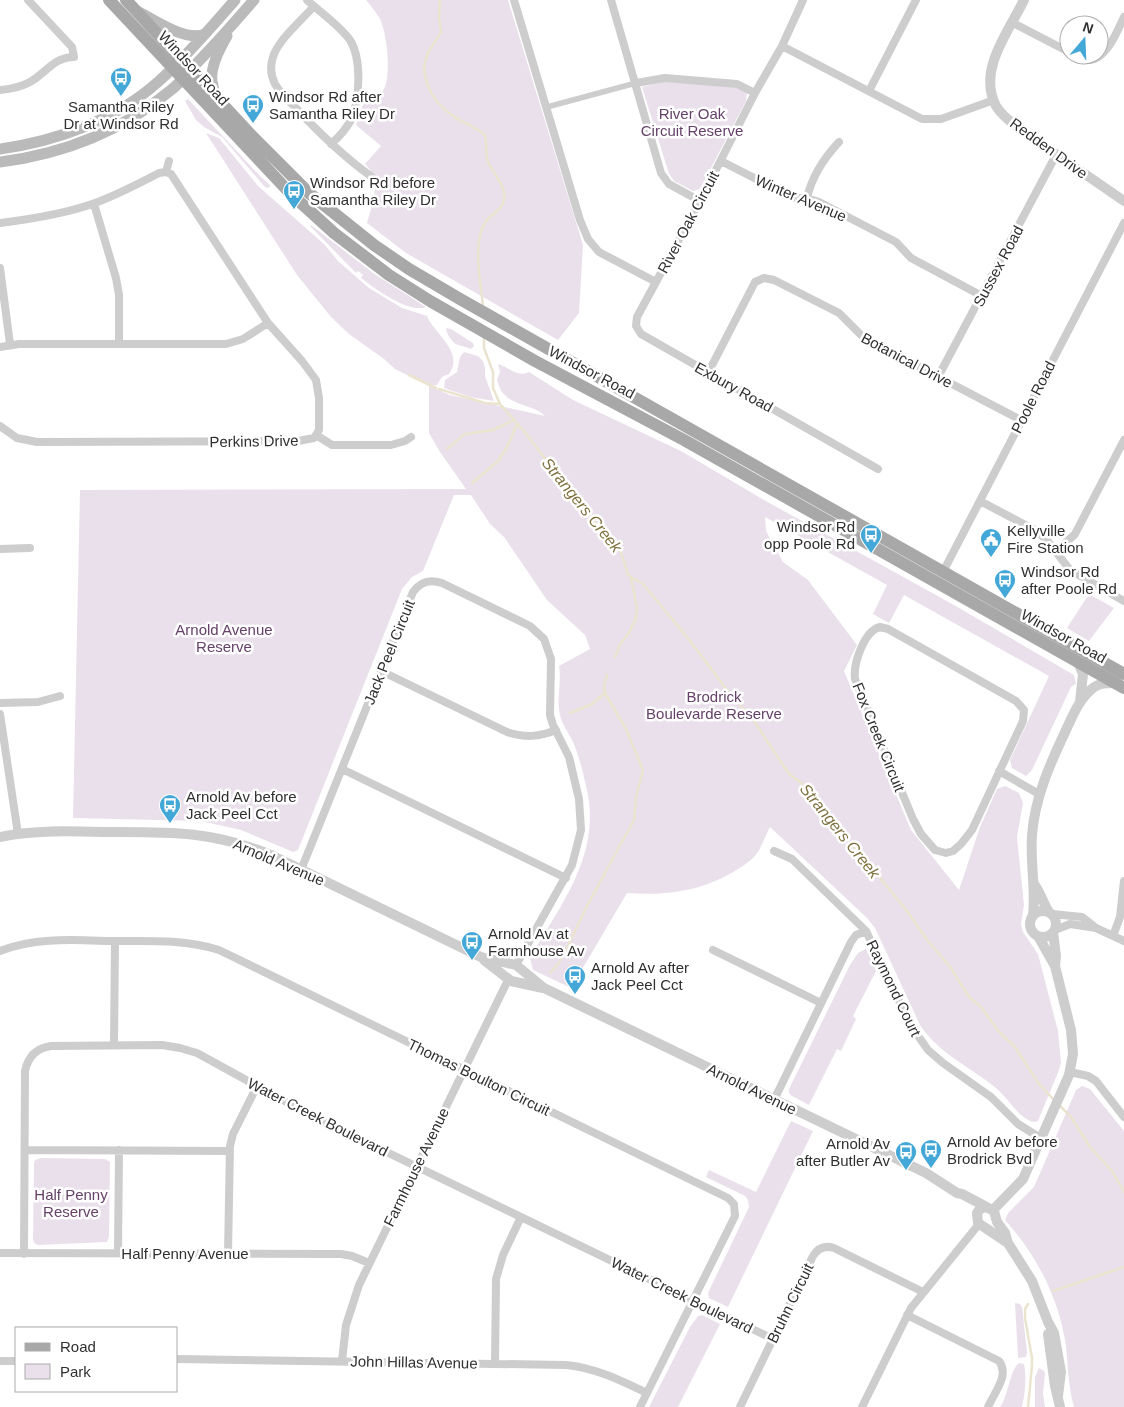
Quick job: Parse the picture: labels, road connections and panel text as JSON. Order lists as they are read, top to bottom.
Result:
{
  "streets": {
    "main road": ["Windsor Road"],
    "street": [
      "Redden Drive",
      "Winter Avenue",
      "River Oak Circuit",
      "Sussex Road",
      "Botanical Drive",
      "Exbury Road",
      "Poole Road",
      "Perkins Drive",
      "Jack Peel Circuit",
      "Fox Creek Circuit",
      "Arnold Avenue",
      "Raymond Court",
      "Thomas Boulton Circuit",
      "Water Creek Boulevard",
      "Farmhouse Avenue",
      "Half Penny Avenue",
      "Bruhn Circuit",
      "John Hillas Avenue"
    ]
  },
  "crossings": [
    ["Windsor Road", "Poole Road"],
    ["Redden Drive", "Sussex Road"],
    ["Winter Avenue", "River Oak Circuit"],
    ["Winter Avenue", "Sussex Road"],
    ["River Oak Circuit", "Exbury Road"],
    ["Sussex Road", "Botanical Drive"],
    ["Botanical Drive", "Exbury Road"],
    ["Botanical Drive", "Poole Road"],
    ["Jack Peel Circuit", "Arnold Avenue"],
    ["Arnold Avenue", "Farmhouse Avenue"],
    ["Thomas Boulton Circuit", "Water Creek Boulevard"],
    ["Thomas Boulton Circuit", "Farmhouse Avenue"],
    ["Thomas Boulton Circuit", "John Hillas Avenue"],
    ["Water Creek Boulevard", "Farmhouse Avenue"],
    ["Water Creek Boulevard", "Half Penny Avenue"],
    ["Water Creek Boulevard", "Bruhn Circuit"],
    ["Farmhouse Avenue", "Half Penny Avenue"],
    ["Farmhouse Avenue", "John Hillas Avenue"]
  ],
  "water": ["Strangers Creek"],
  "parks": [
    "River Oak Circuit Reserve",
    "Arnold Avenue Reserve",
    "Brodrick Boulevarde Reserve",
    "Half Penny Reserve"
  ],
  "places": {
    "bus stop": [
      "Samantha Riley Dr at Windsor Rd",
      "Windsor Rd after Samantha Riley Dr",
      "Windsor Rd before Samantha Riley Dr",
      "Windsor Rd opp Poole Rd",
      "Windsor Rd after Poole Rd",
      "Arnold Av before Jack Peel Cct",
      "Arnold Av at Farmhouse Av",
      "Arnold Av after Jack Peel Cct",
      "Arnold Av before Brodrick Bvd",
      "Arnold Av after Butler Av"
    ],
    "public building": ["Kellyville Fire Station"]
  },
  "legend": ["Road", "Park"],
  "north": "top"
}
